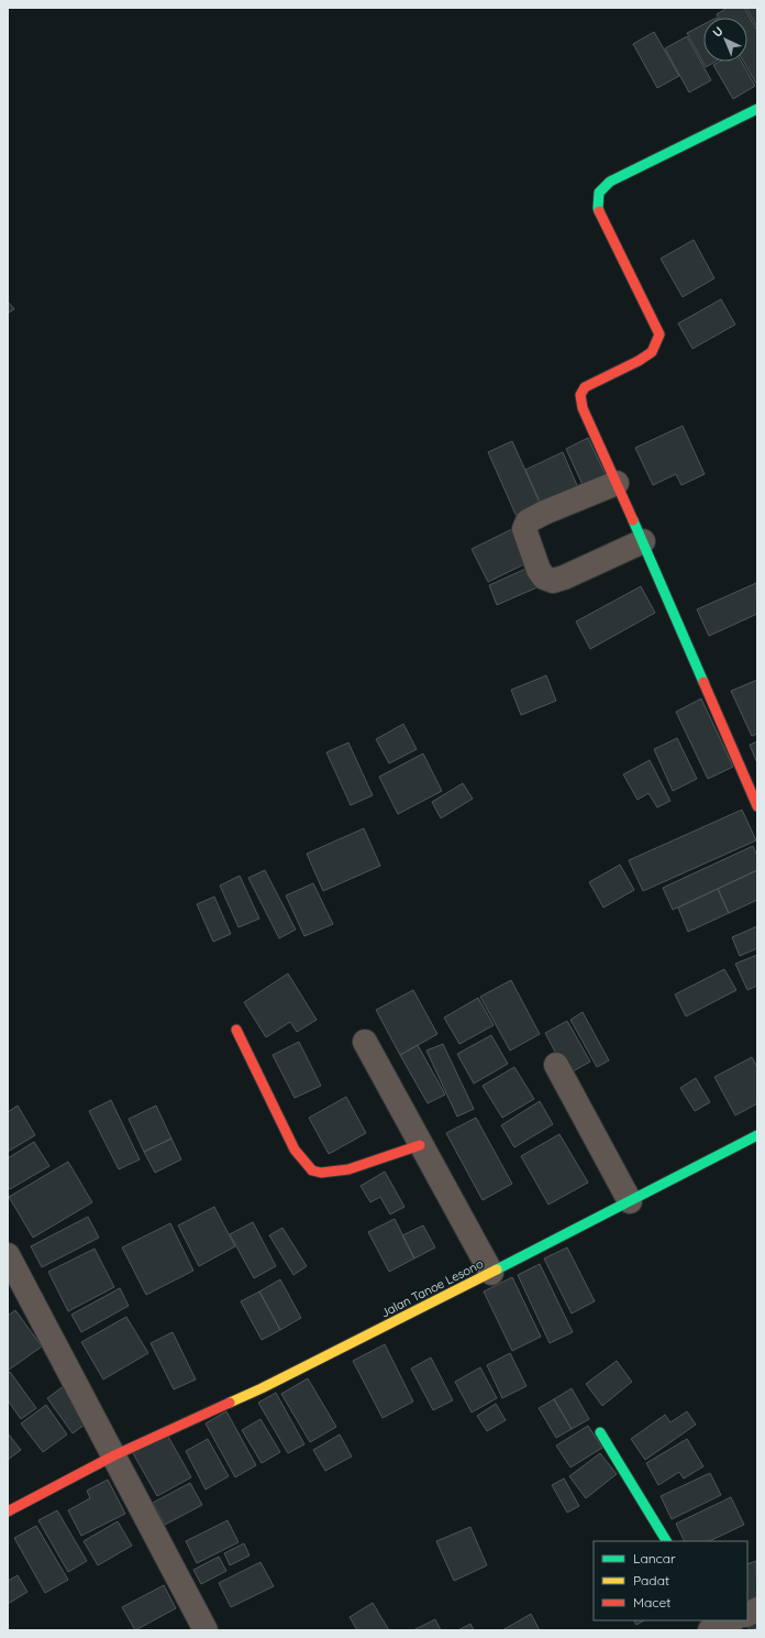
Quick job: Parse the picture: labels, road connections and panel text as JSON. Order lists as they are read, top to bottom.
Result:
{
  "streets": {
    "street": ["Jalan Tanoe Lesono"]
  },
  "legend": ["Lancar", "Padat", "Macet"],
  "north": "top left"
}
